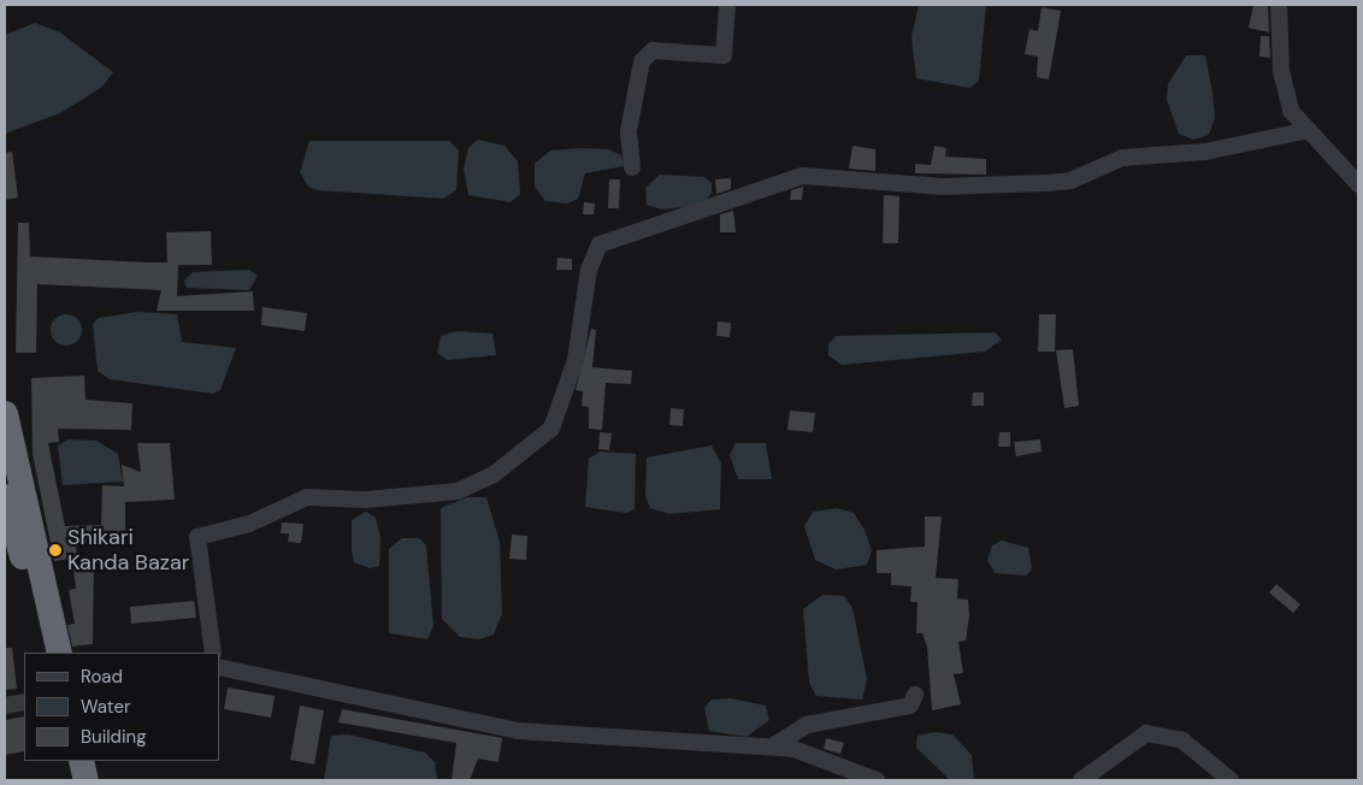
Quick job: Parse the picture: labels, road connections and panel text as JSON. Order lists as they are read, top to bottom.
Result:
{
  "places": ["Shikari Kanda Bazar"],
  "legend": ["Road", "Water", "Building"]
}
